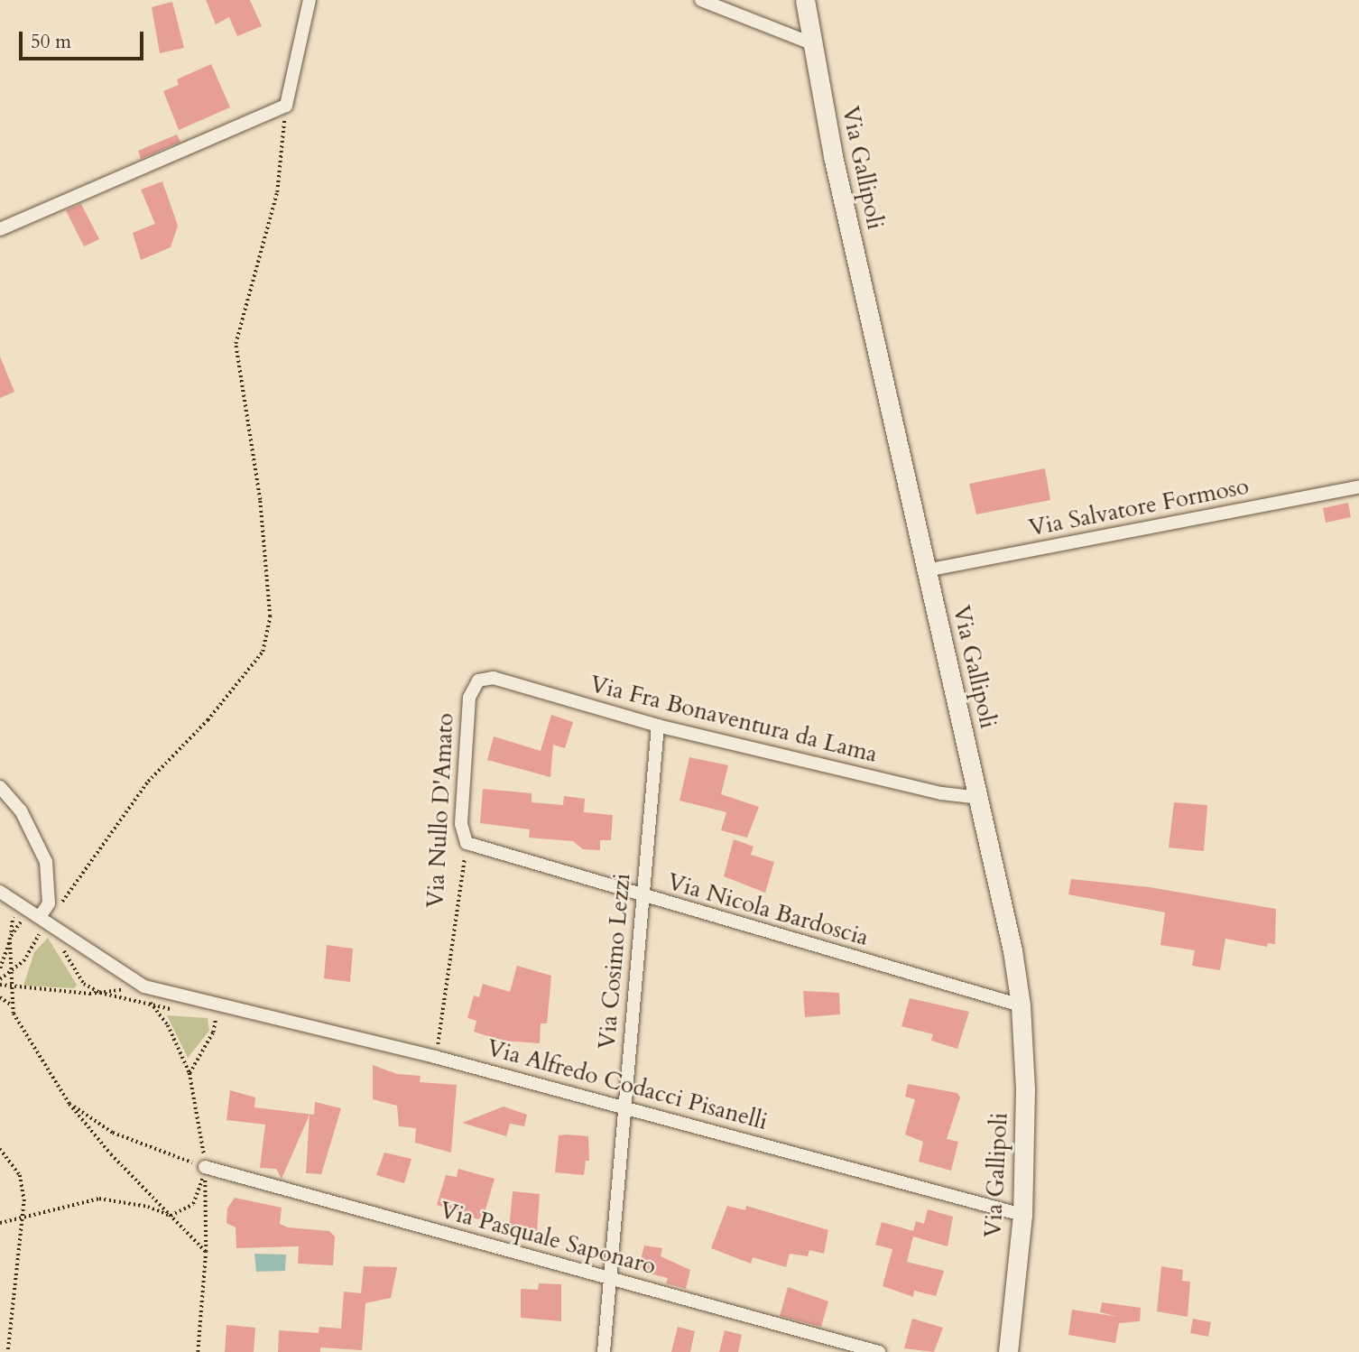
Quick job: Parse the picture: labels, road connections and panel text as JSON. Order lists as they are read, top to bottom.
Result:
{
  "streets": {
    "main road": ["Via Gallipoli"],
    "street": [
      "Via Salvatore Formoso",
      "Via Fra Bonaventura da Lama",
      "Via Nullo D'Amato",
      "Via Nicola Bardoscia",
      "Via Cosimo Lezzi",
      "Via Alfredo Codacci Pisanelli",
      "Via Pasquale Saponaro"
    ]
  },
  "crossings": [
    ["Via Gallipoli", "Via Salvatore Formoso"],
    ["Via Gallipoli", "Via Fra Bonaventura da Lama"],
    ["Via Gallipoli", "Via Nicola Bardoscia"],
    ["Via Gallipoli", "Via Alfredo Codacci Pisanelli"],
    ["Via Fra Bonaventura da Lama", "Via Nullo D'Amato"],
    ["Via Fra Bonaventura da Lama", "Via Cosimo Lezzi"],
    ["Via Nullo D'Amato", "Via Nicola Bardoscia"],
    ["Via Nullo D'Amato", "Via Alfredo Codacci Pisanelli"],
    ["Via Nicola Bardoscia", "Via Cosimo Lezzi"],
    ["Via Cosimo Lezzi", "Via Alfredo Codacci Pisanelli"],
    ["Via Cosimo Lezzi", "Via Pasquale Saponaro"]
  ],
  "scale_bar": "50 m"
}
